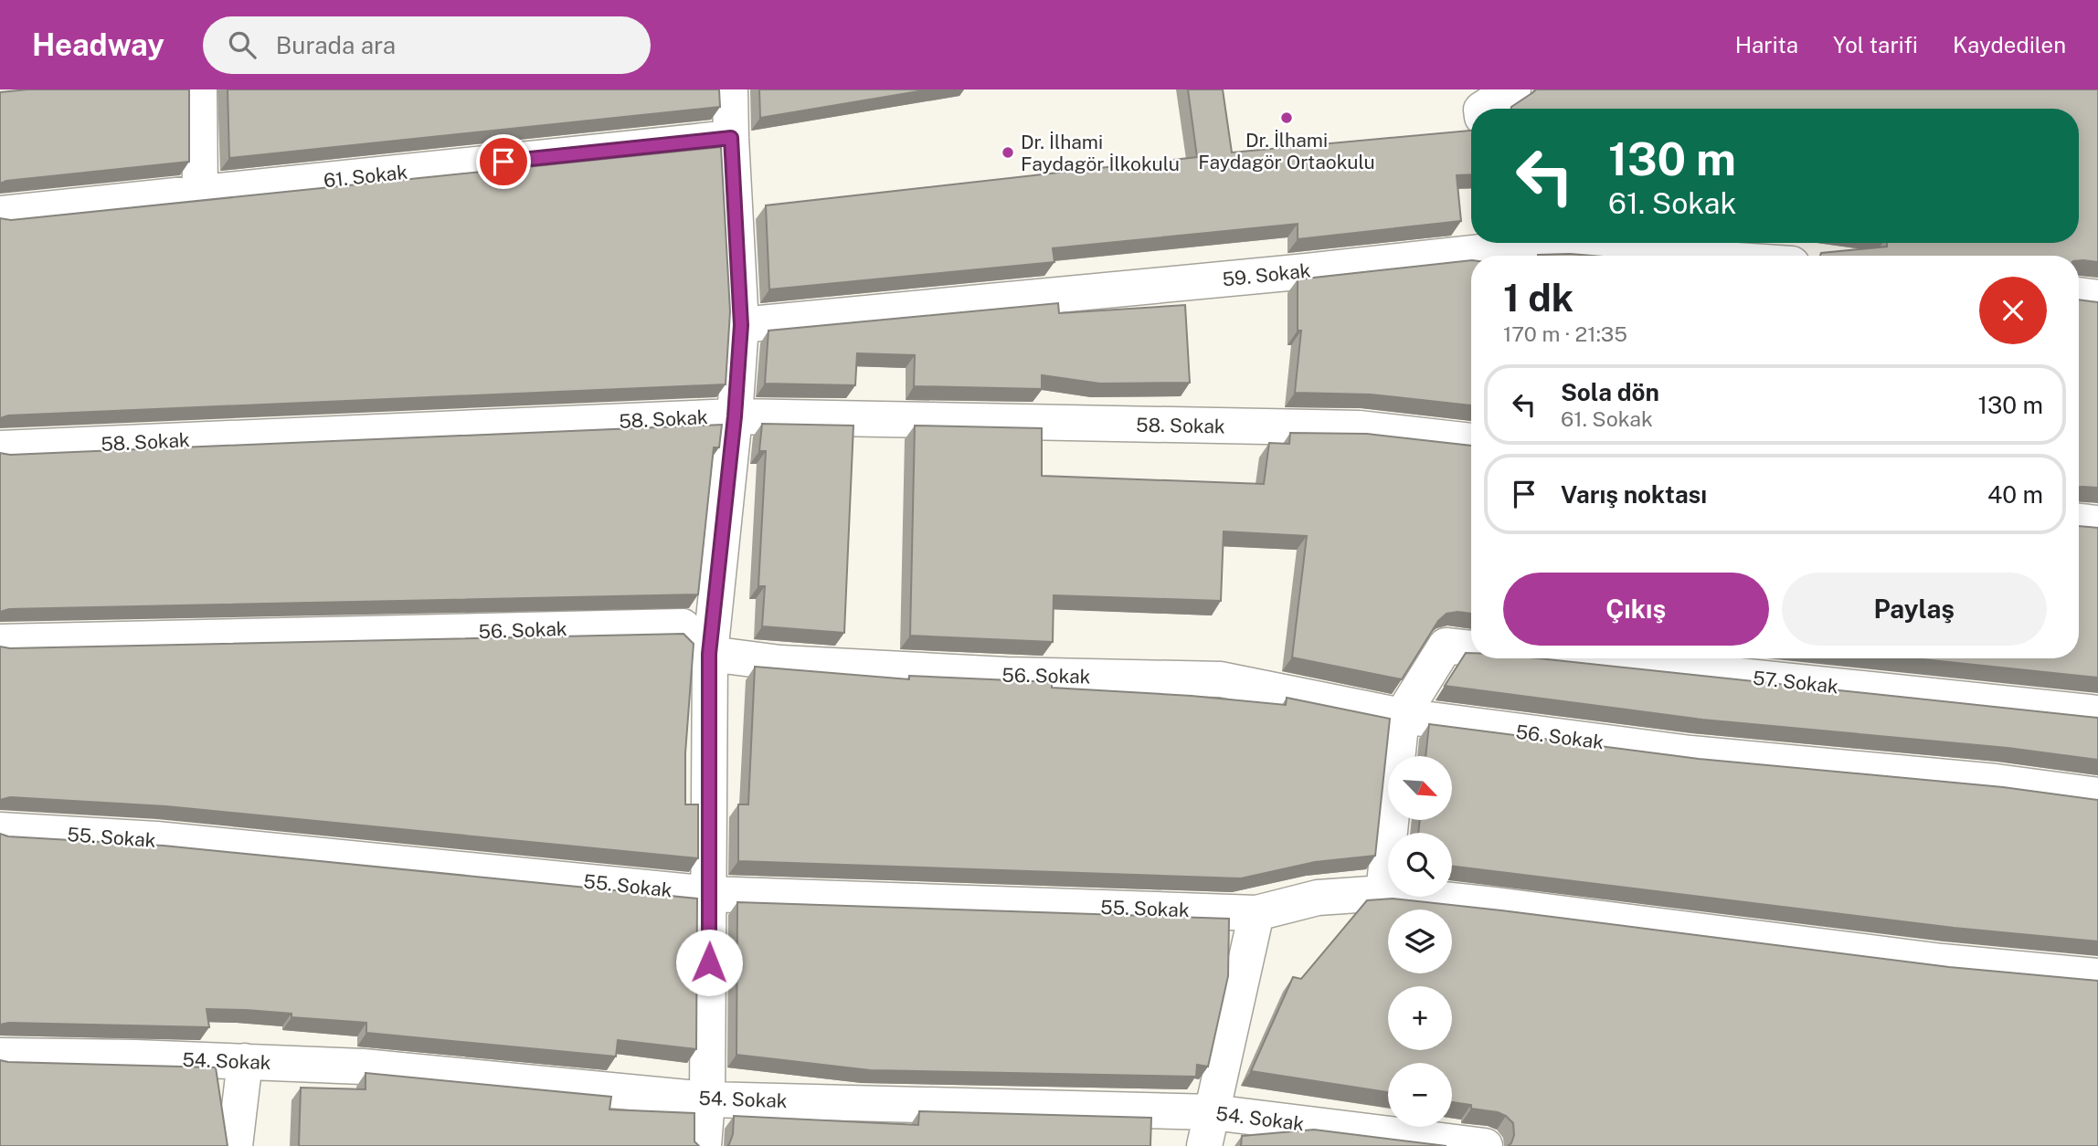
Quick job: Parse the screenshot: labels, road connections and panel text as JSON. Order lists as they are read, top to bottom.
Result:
{
  "streets": {
    "street": [
      "61. Sokak",
      "59. Sokak",
      "58. Sokak",
      "56. Sokak",
      "57. Sokak",
      "55. Sokak",
      "54. Sokak"
    ]
  },
  "places": ["Dr. İlhami Faydagör Ortaokulu", "Dr. İlhami Faydagör İlkokulu"],
  "north": "bottom right",
  "page": {
    "header": "Headway",
    "search": "Burada ara",
    "nav": ["Harita", "Yol tarifi", "Kaydedilen"],
    "turn": ["130 m", "61. Sokak"],
    "heading": ["1 dk", "170 m · 21:35"],
    "list": [
      {
        "name": "Sola dön",
        "note": "61. Sokak",
        "value": "130 m"
      },
      {
        "name": "Varış noktası",
        "value": "40 m"
      }
    ],
    "buttons": ["Çıkış", "Paylaş"],
    "map_buttons": ["+", "−"]
  }
}
